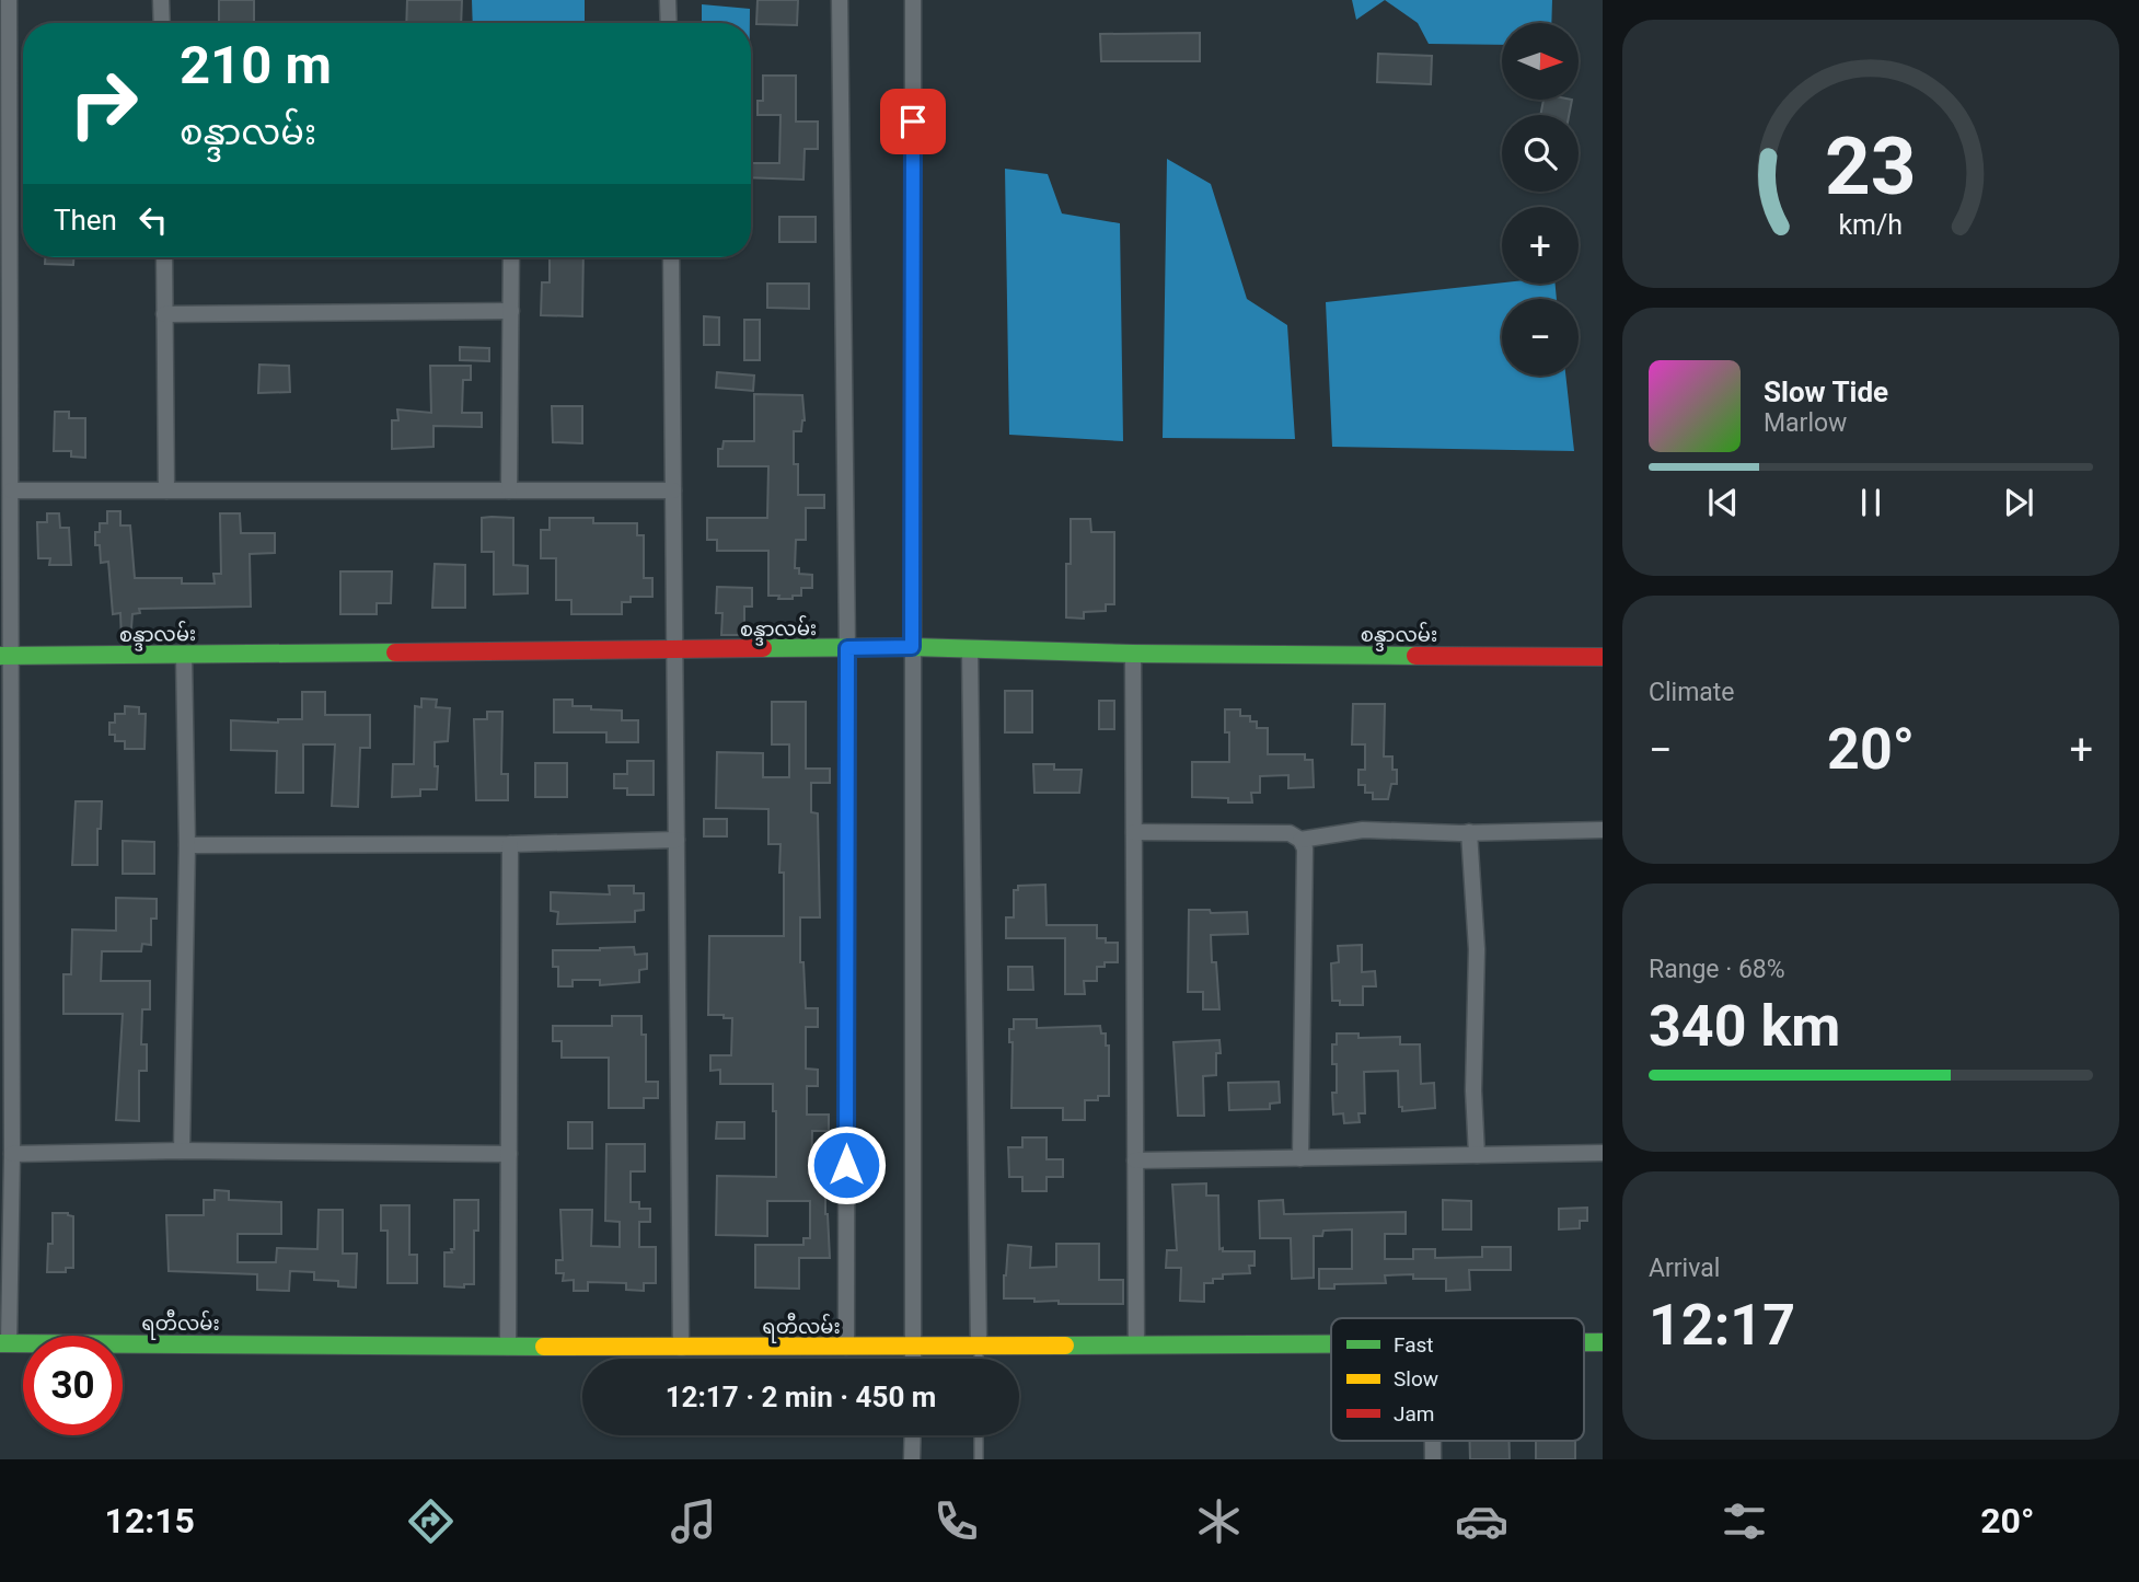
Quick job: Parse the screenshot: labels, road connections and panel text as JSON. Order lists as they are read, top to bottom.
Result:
{
  "streets": {
    "street": ["စန္ဒာလမ်း", "ရတီလမ်း"]
  },
  "legend": ["Fast", "Slow", "Jam"],
  "north": "right",
  "page": {
    "map_buttons": ["+", "−"],
    "turn": ["210 m", "စန္ဒာလမ်း"],
    "then": "Then",
    "song": ["Slow Tide", "Marlow"],
    "tile": [
      "Climate",
      ["Range · 68%", "340 km"],
      ["Arrival", "12:17"]
    ],
    "heat": ["−", "20°", "+"],
    "limit": "30",
    "trip": "12:17 · 2 min · 450 m",
    "tabs": ["12:15", "20°"],
    "gauge": ["23", "km/h"]
  }
}
